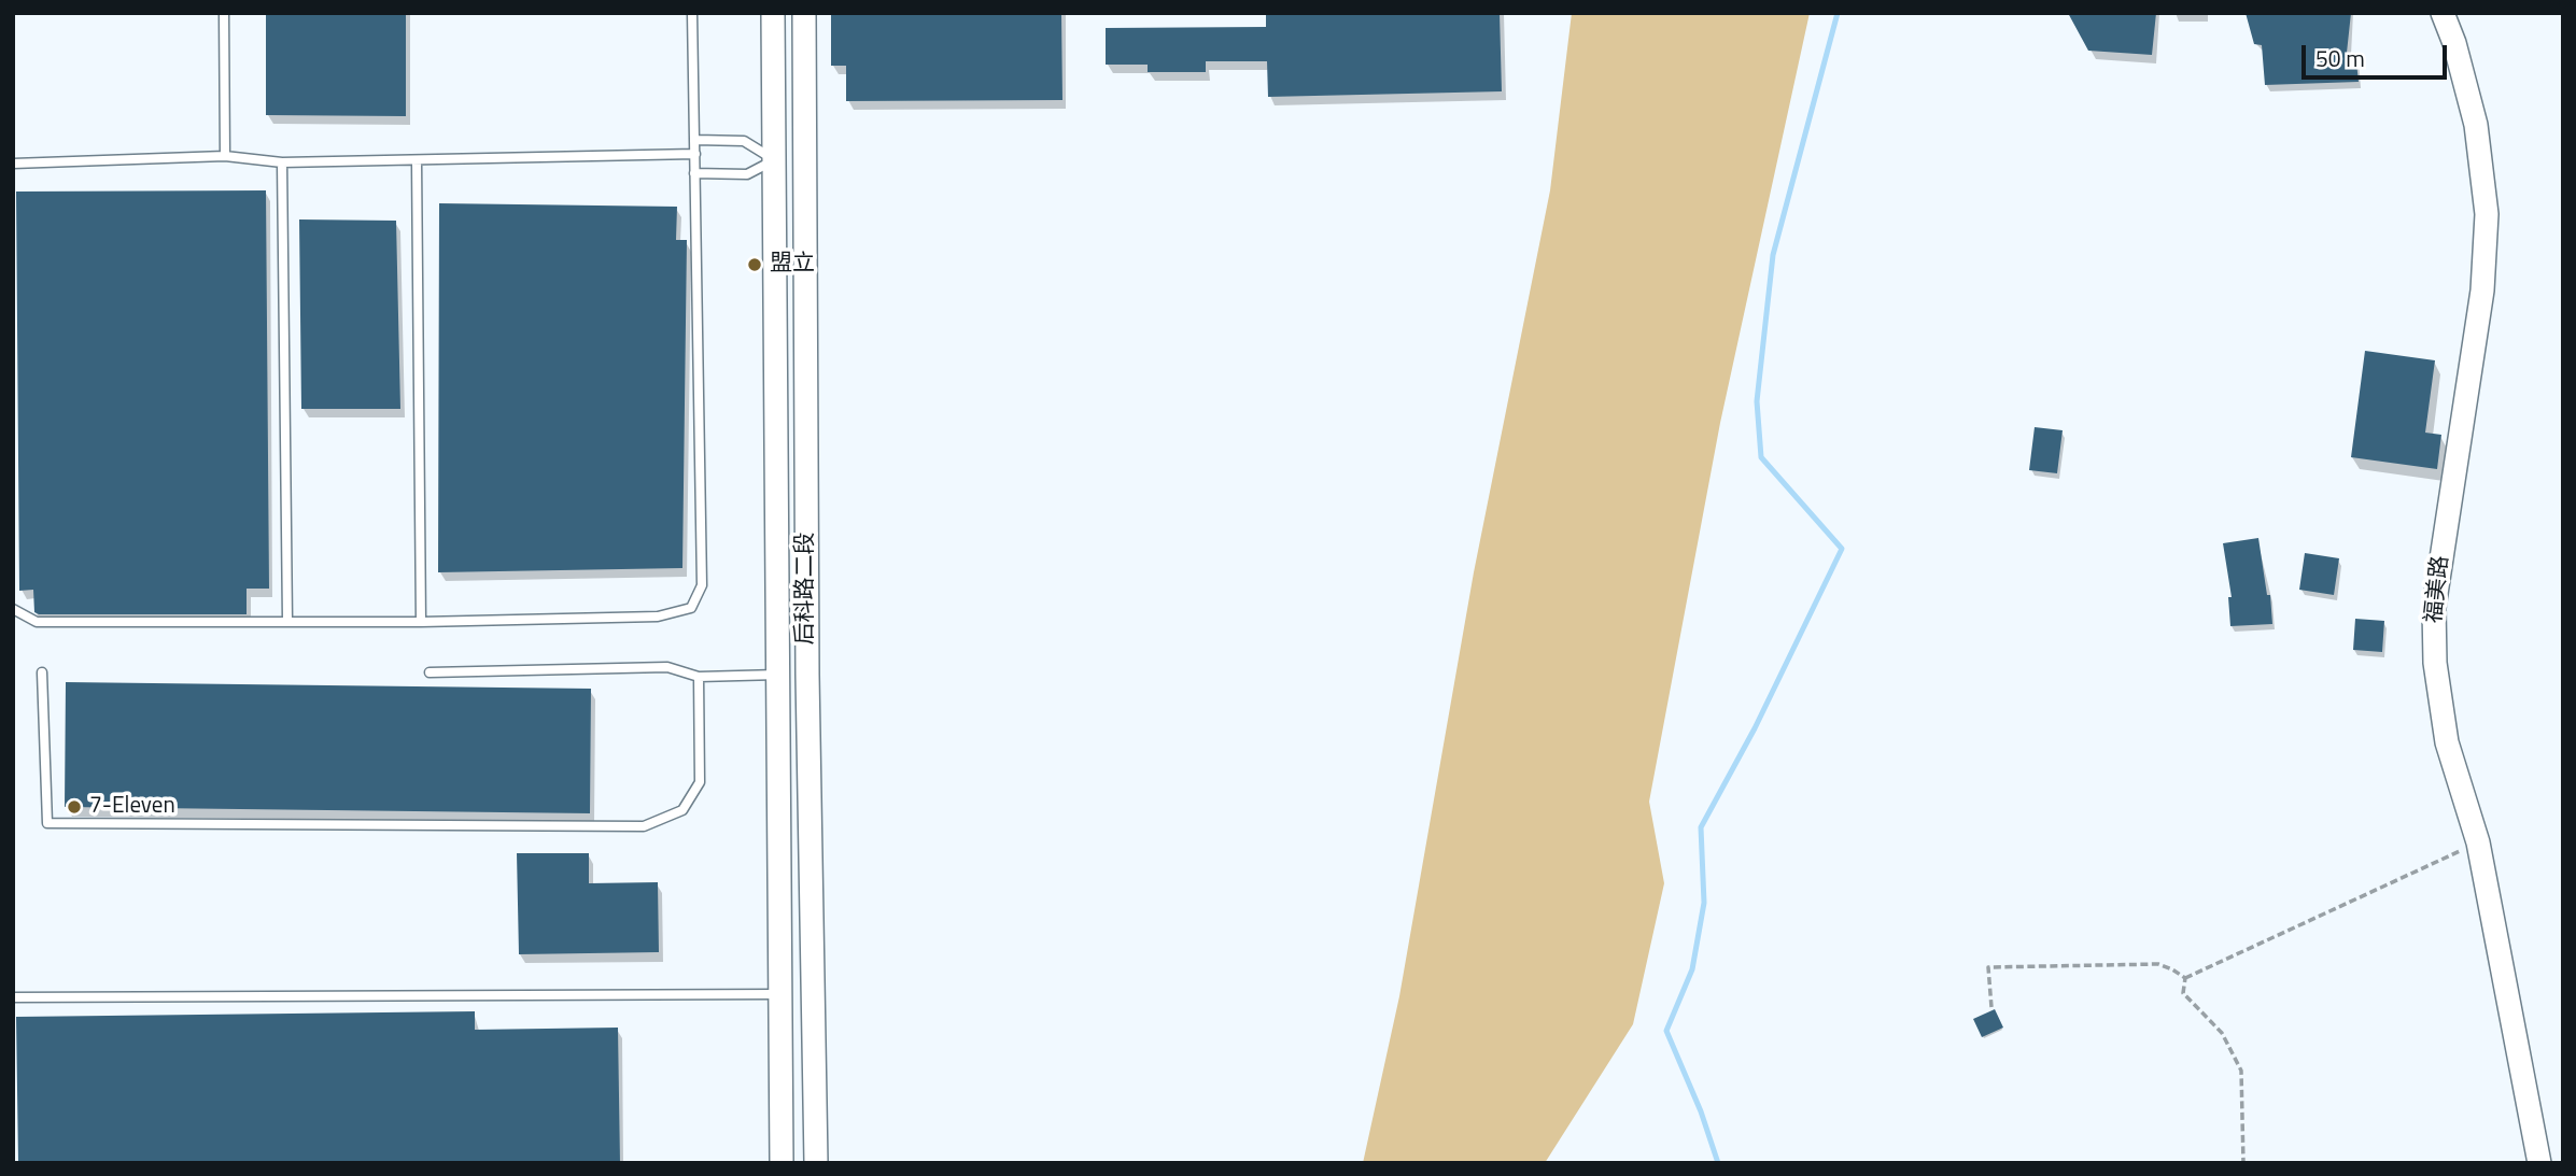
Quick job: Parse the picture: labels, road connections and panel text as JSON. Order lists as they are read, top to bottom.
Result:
{
  "streets": {
    "street": ["后科路二段", "福美路"]
  },
  "places": ["盟立", "7-Eleven"],
  "scale_bar": "50 m"
}
